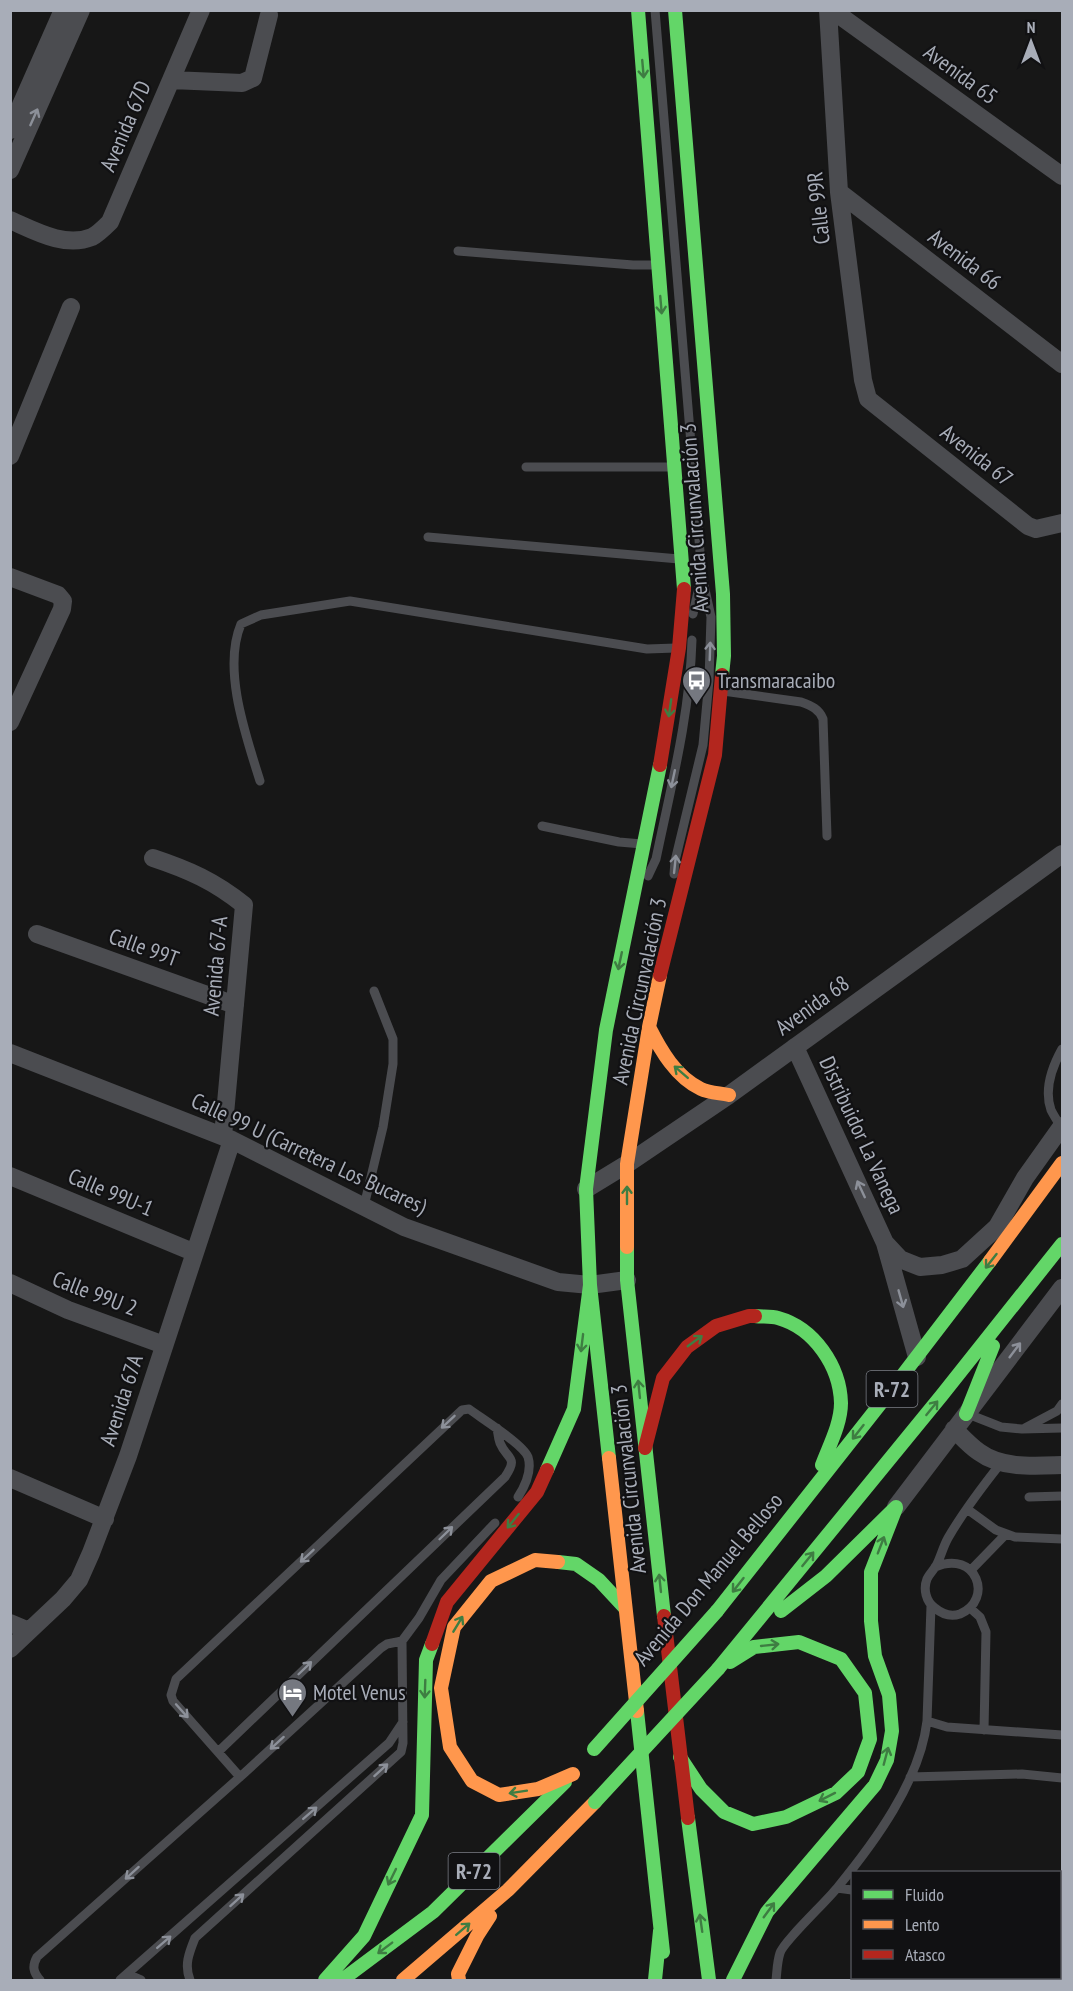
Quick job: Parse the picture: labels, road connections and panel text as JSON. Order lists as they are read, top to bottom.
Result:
{
  "streets": {
    "main road": ["Avenida Circunvalación 3", "R-72", "Avenida Don Manuel Belloso"],
    "street": [
      "Avenida 65",
      "Avenida 67D",
      "Calle 99R",
      "Avenida 66",
      "Avenida 67",
      "Calle 99T",
      "Avenida 67-A",
      "Avenida 68",
      "Distribuidor La Vanega",
      "Calle 99 U (Carretera Los Bucares)",
      "Calle 99U-1",
      "Calle 99U 2",
      "Avenida 67A"
    ]
  },
  "crossings": [
    ["Avenida 65", "Calle 99R"],
    ["Calle 99R", "Avenida 66"],
    ["Calle 99R", "Avenida 67"],
    ["Avenida Circunvalación 3", "Avenida 68"],
    ["Avenida Circunvalación 3", "Calle 99 U (Carretera Los Bucares)"],
    ["Calle 99T", "Avenida 67-A"],
    ["Avenida 67-A", "Calle 99 U (Carretera Los Bucares)"],
    ["Avenida 67-A", "Avenida 67A"],
    ["Avenida 68", "Distribuidor La Vanega"],
    ["Distribuidor La Vanega", "Avenida Don Manuel Belloso"],
    ["Calle 99 U (Carretera Los Bucares)", "Avenida 67A"],
    ["Calle 99U-1", "Avenida 67A"],
    ["Calle 99U 2", "Avenida 67A"]
  ],
  "places": {
    "bus stop": ["Transmaracaibo"],
    "hotel": ["Motel Venus"]
  },
  "legend": ["Fluido", "Lento", "Atasco"],
  "north": "top"
}
